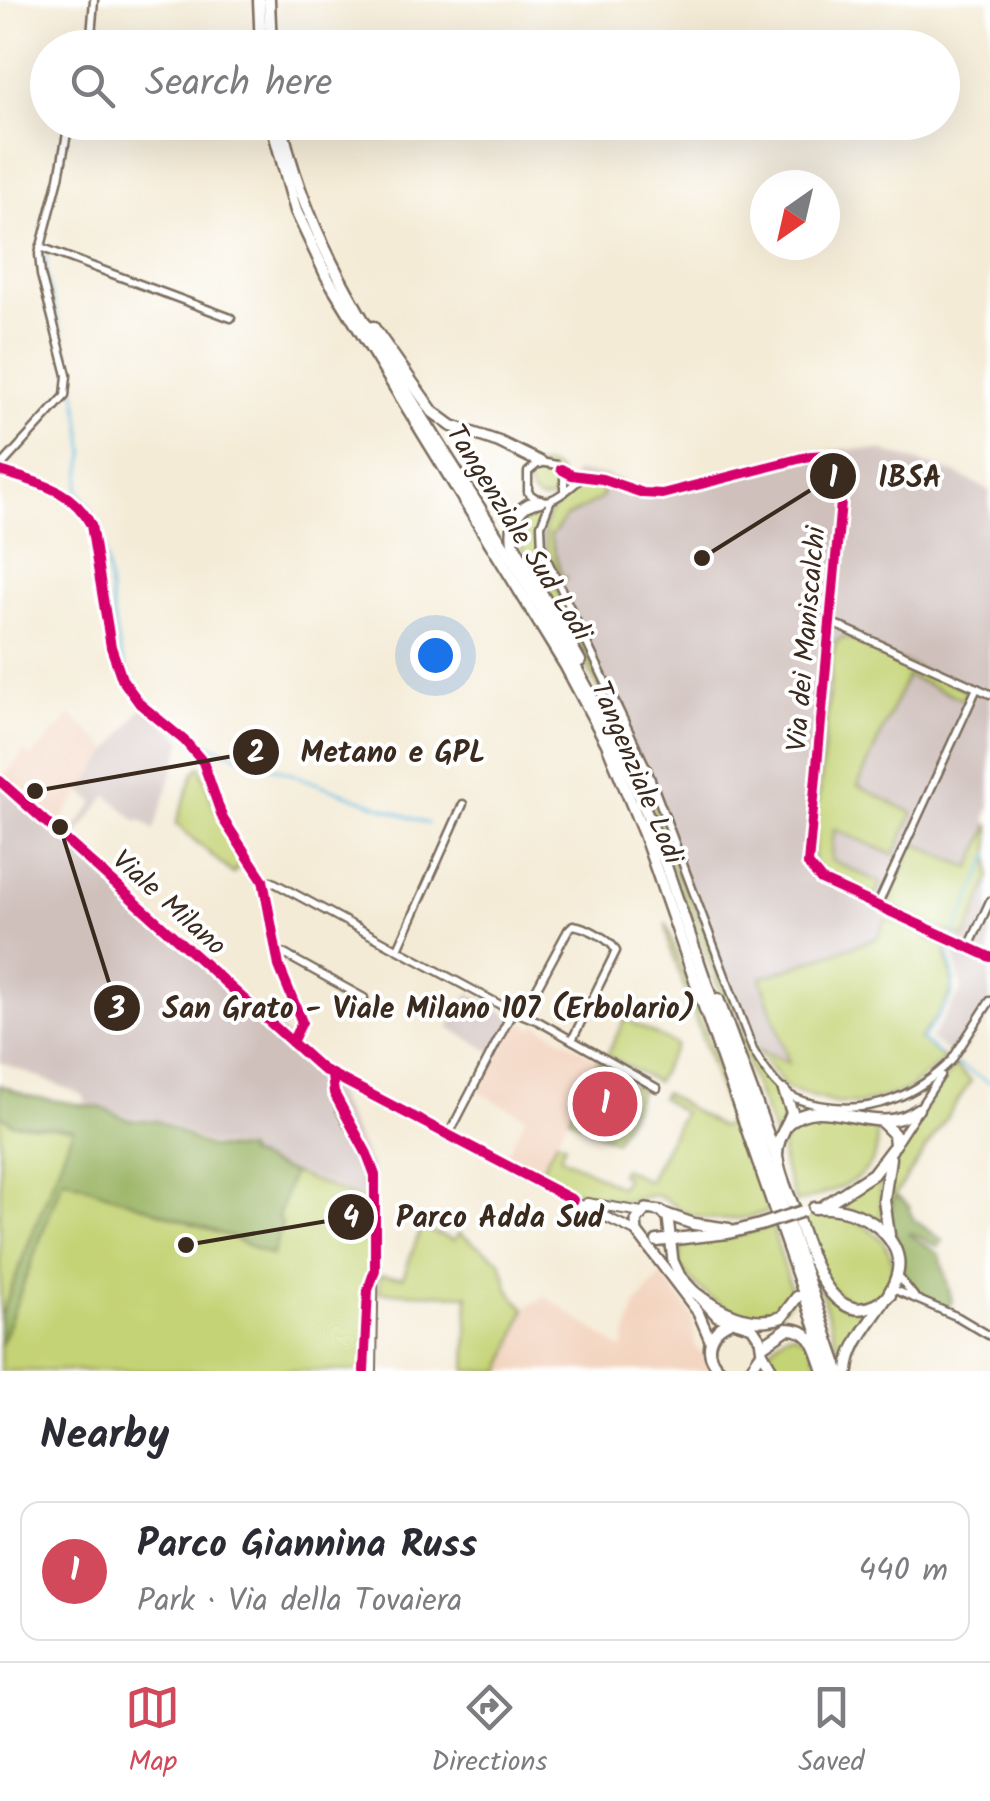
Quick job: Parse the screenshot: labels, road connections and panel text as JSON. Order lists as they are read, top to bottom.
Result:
{
  "streets": {
    "main road": ["Tangenziale Sud Lodi", "Tangenziale Lodi"],
    "street": ["Via dei Maniscalchi", "Viale Milano"]
  },
  "places": [
    "IBSA",
    "Metano e GPL",
    "San Grato - Viale Milano 107 (Erbolario)",
    "Parco Adda Sud"
  ],
  "north": "bottom left",
  "page": {
    "search": "Search here",
    "pins": "1",
    "heading": "Nearby",
    "list": [
      {
        "mark": "1",
        "name": "Parco Giannina Russ",
        "note": "Park · Via della Tovaiera",
        "value": "440 m"
      }
    ],
    "nav": ["Map", "Directions", "Saved"]
  }
}
